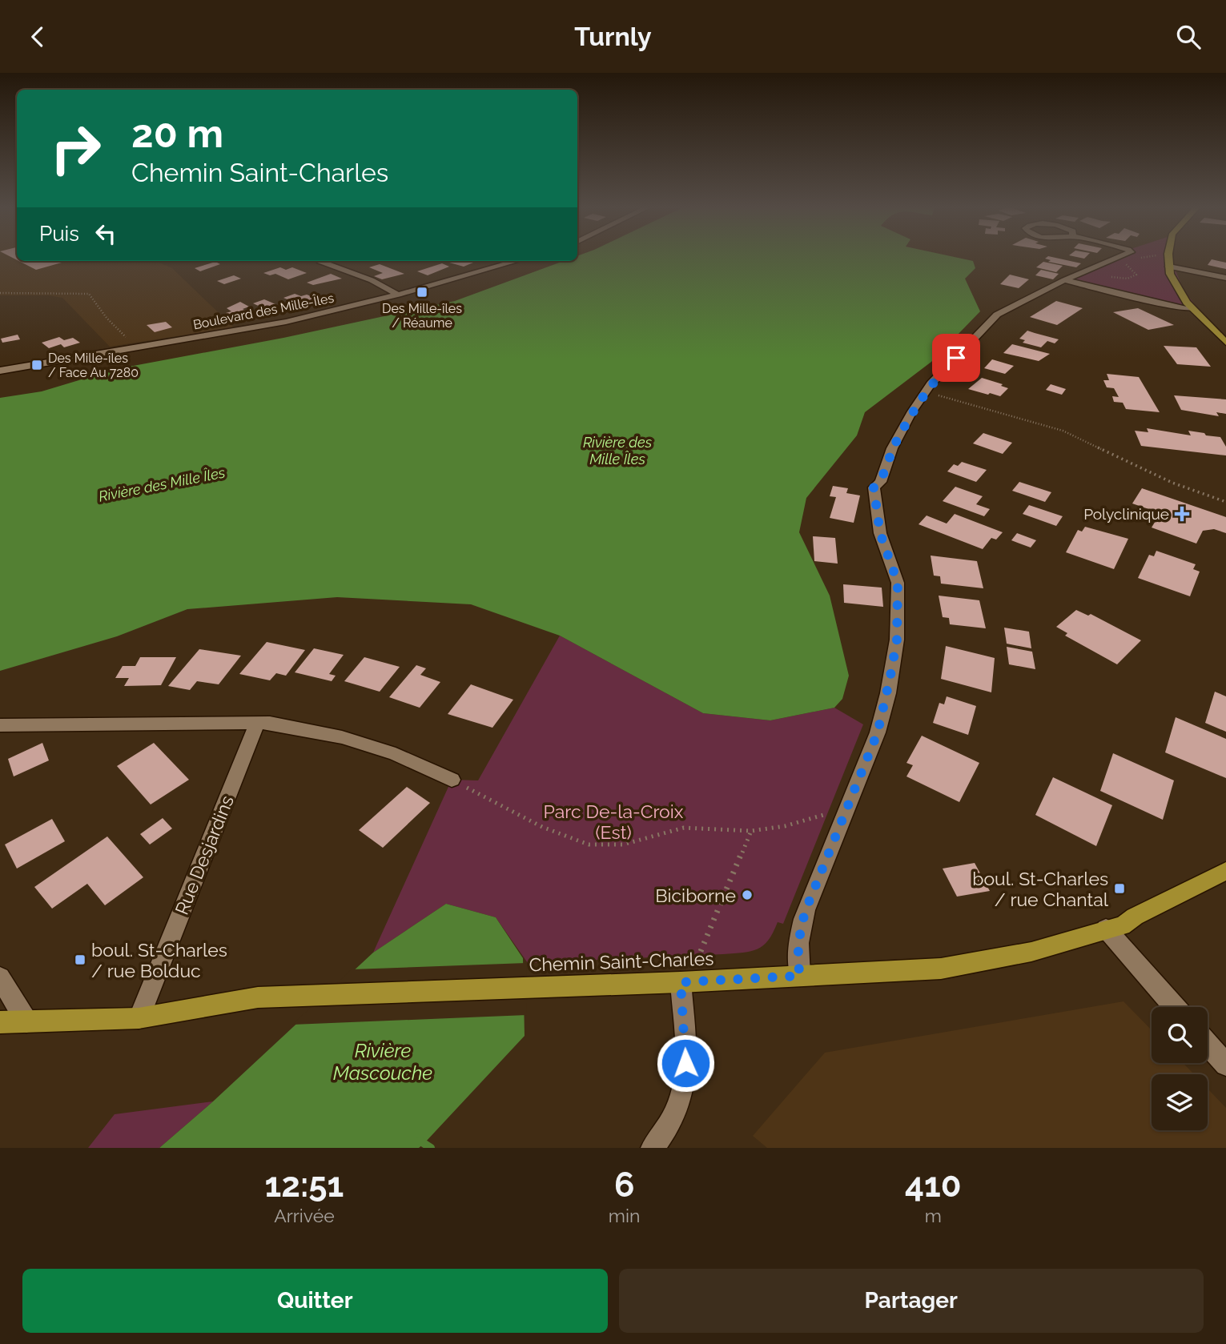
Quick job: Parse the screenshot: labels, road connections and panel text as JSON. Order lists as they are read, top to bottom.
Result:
{
  "streets": {
    "main road": ["Chemin Saint-Charles"],
    "street": ["Boulevard des Mille-Îles", "Rue Desjardins"]
  },
  "crossings": [
    ["Rue Desjardins", "Chemin Saint-Charles"]
  ],
  "water": ["Rivière des Mille Îles", "Rivière Mascouche"],
  "parks": ["Parc De-la-Croix (Est)"],
  "places": {
    "transit": [
      "Des Mille-îles / Réaume",
      "Des Mille-îles / Face Au 7280",
      "boul. St-Charles / rue Chantal",
      "boul. St-Charles / rue Bolduc"
    ],
    "health": ["Polyclinique"],
    "other": ["Biciborne"]
  },
  "page": {
    "header": "Turnly",
    "turn": ["20 m", "Chemin Saint-Charles"],
    "then": "Puis",
    "eta": [
      "12:51",
      "Arrivée",
      "6",
      "min",
      "410",
      "m"
    ],
    "buttons": ["Quitter", "Partager"]
  }
}
